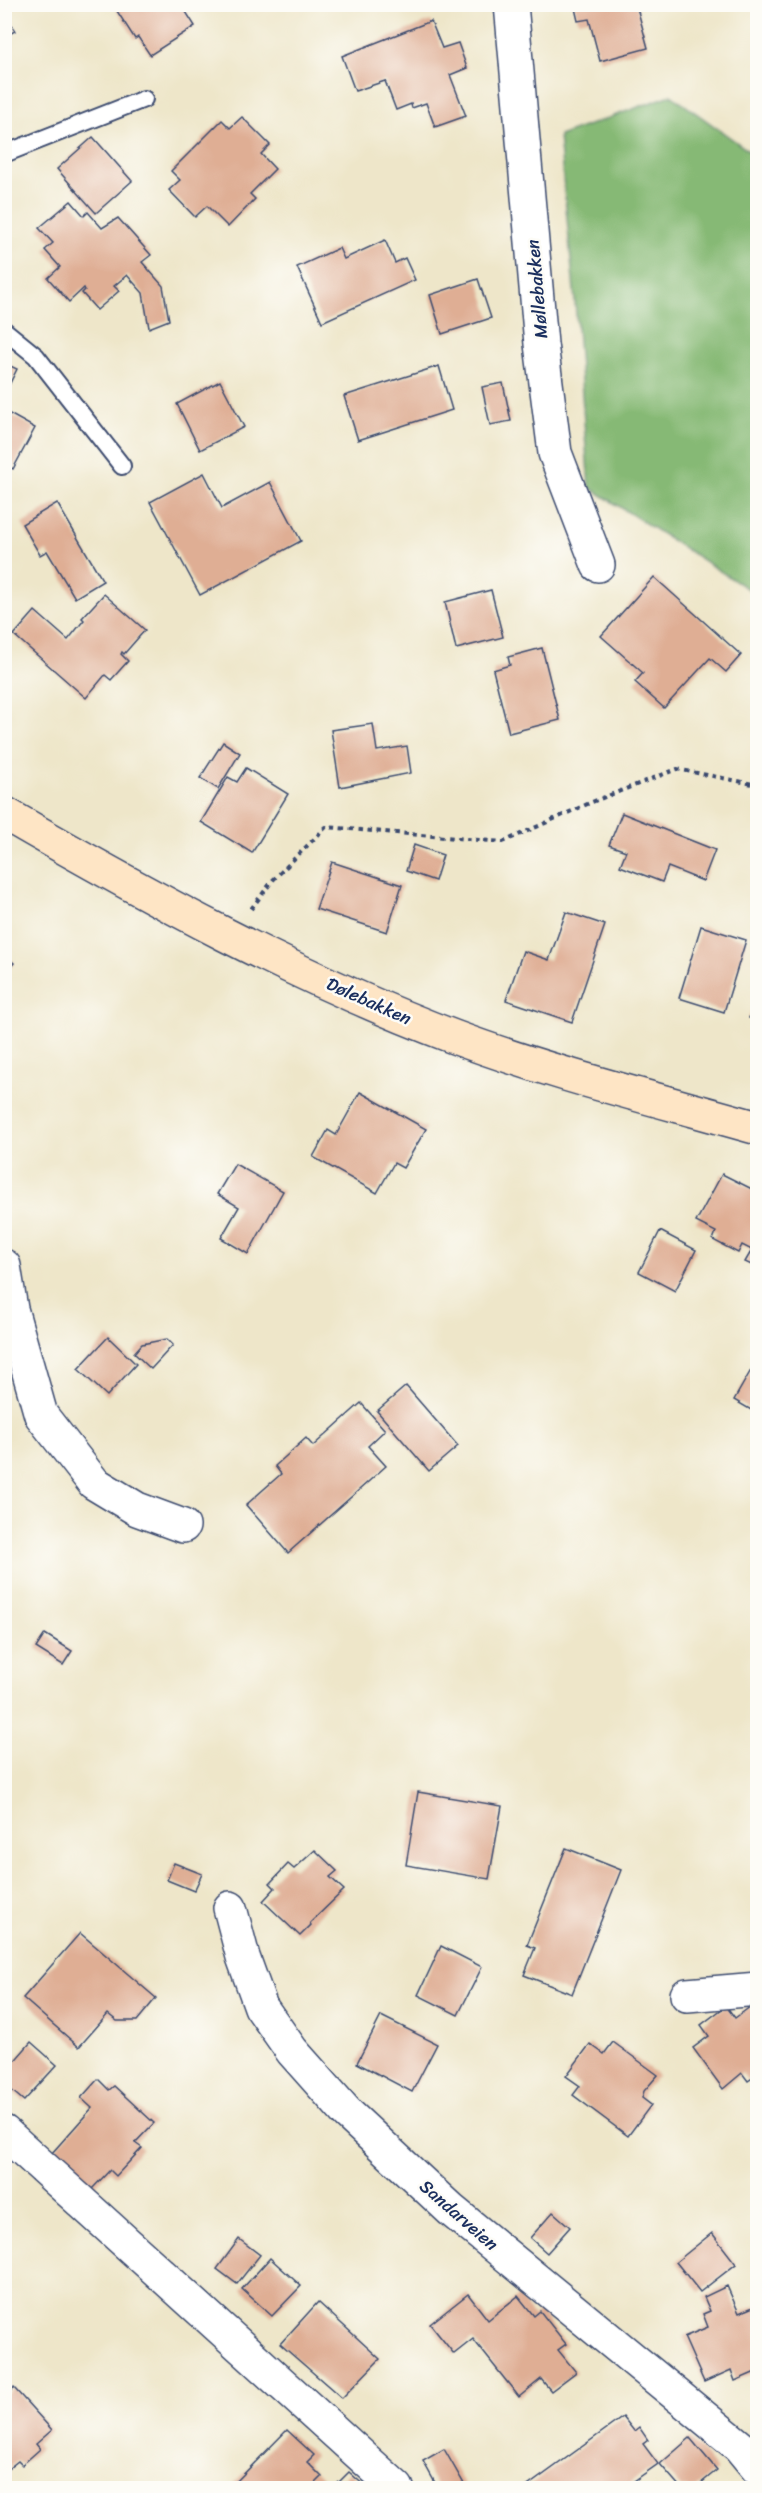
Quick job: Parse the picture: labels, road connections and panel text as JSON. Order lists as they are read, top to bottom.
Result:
{
  "streets": {
    "main road": ["Dølebakken"],
    "street": ["Møllebakken", "Sandarveien"]
  }
}
